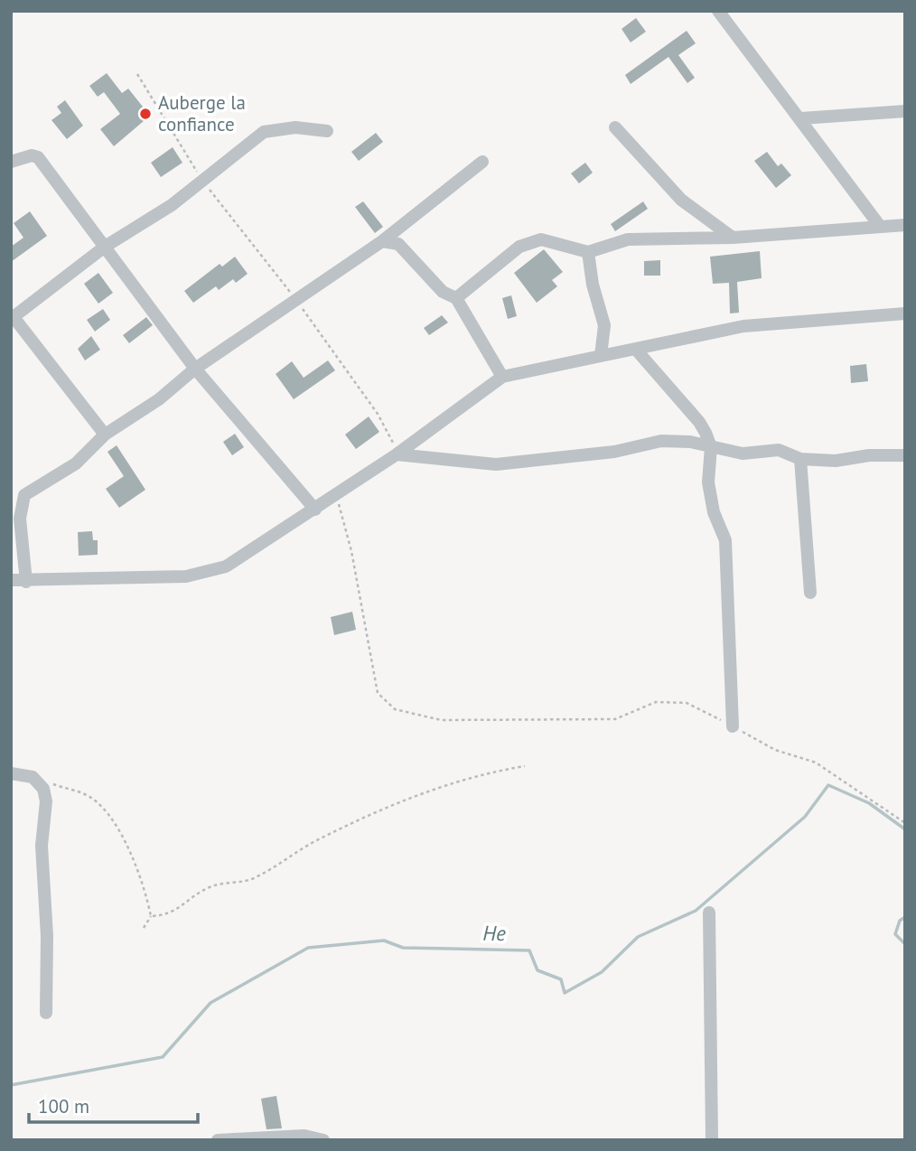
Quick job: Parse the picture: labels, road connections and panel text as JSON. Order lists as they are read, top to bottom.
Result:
{
  "water": ["He"],
  "places": ["Auberge la confiance"],
  "scale_bar": "100 m"
}
